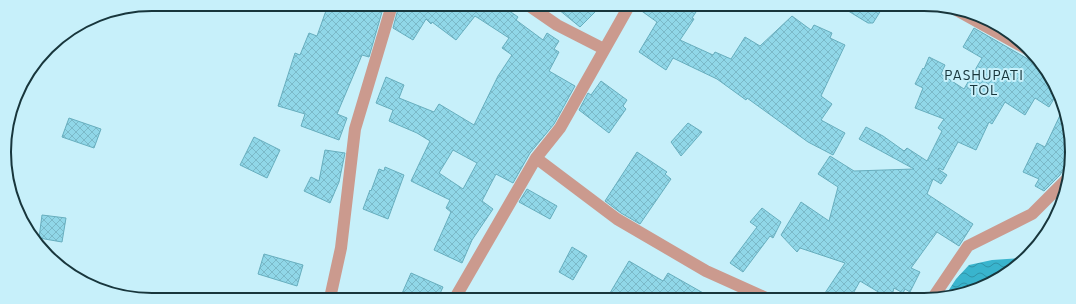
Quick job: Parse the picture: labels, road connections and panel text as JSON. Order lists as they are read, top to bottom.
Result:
{
  "districts": ["PASHUPATI TOL"]
}
